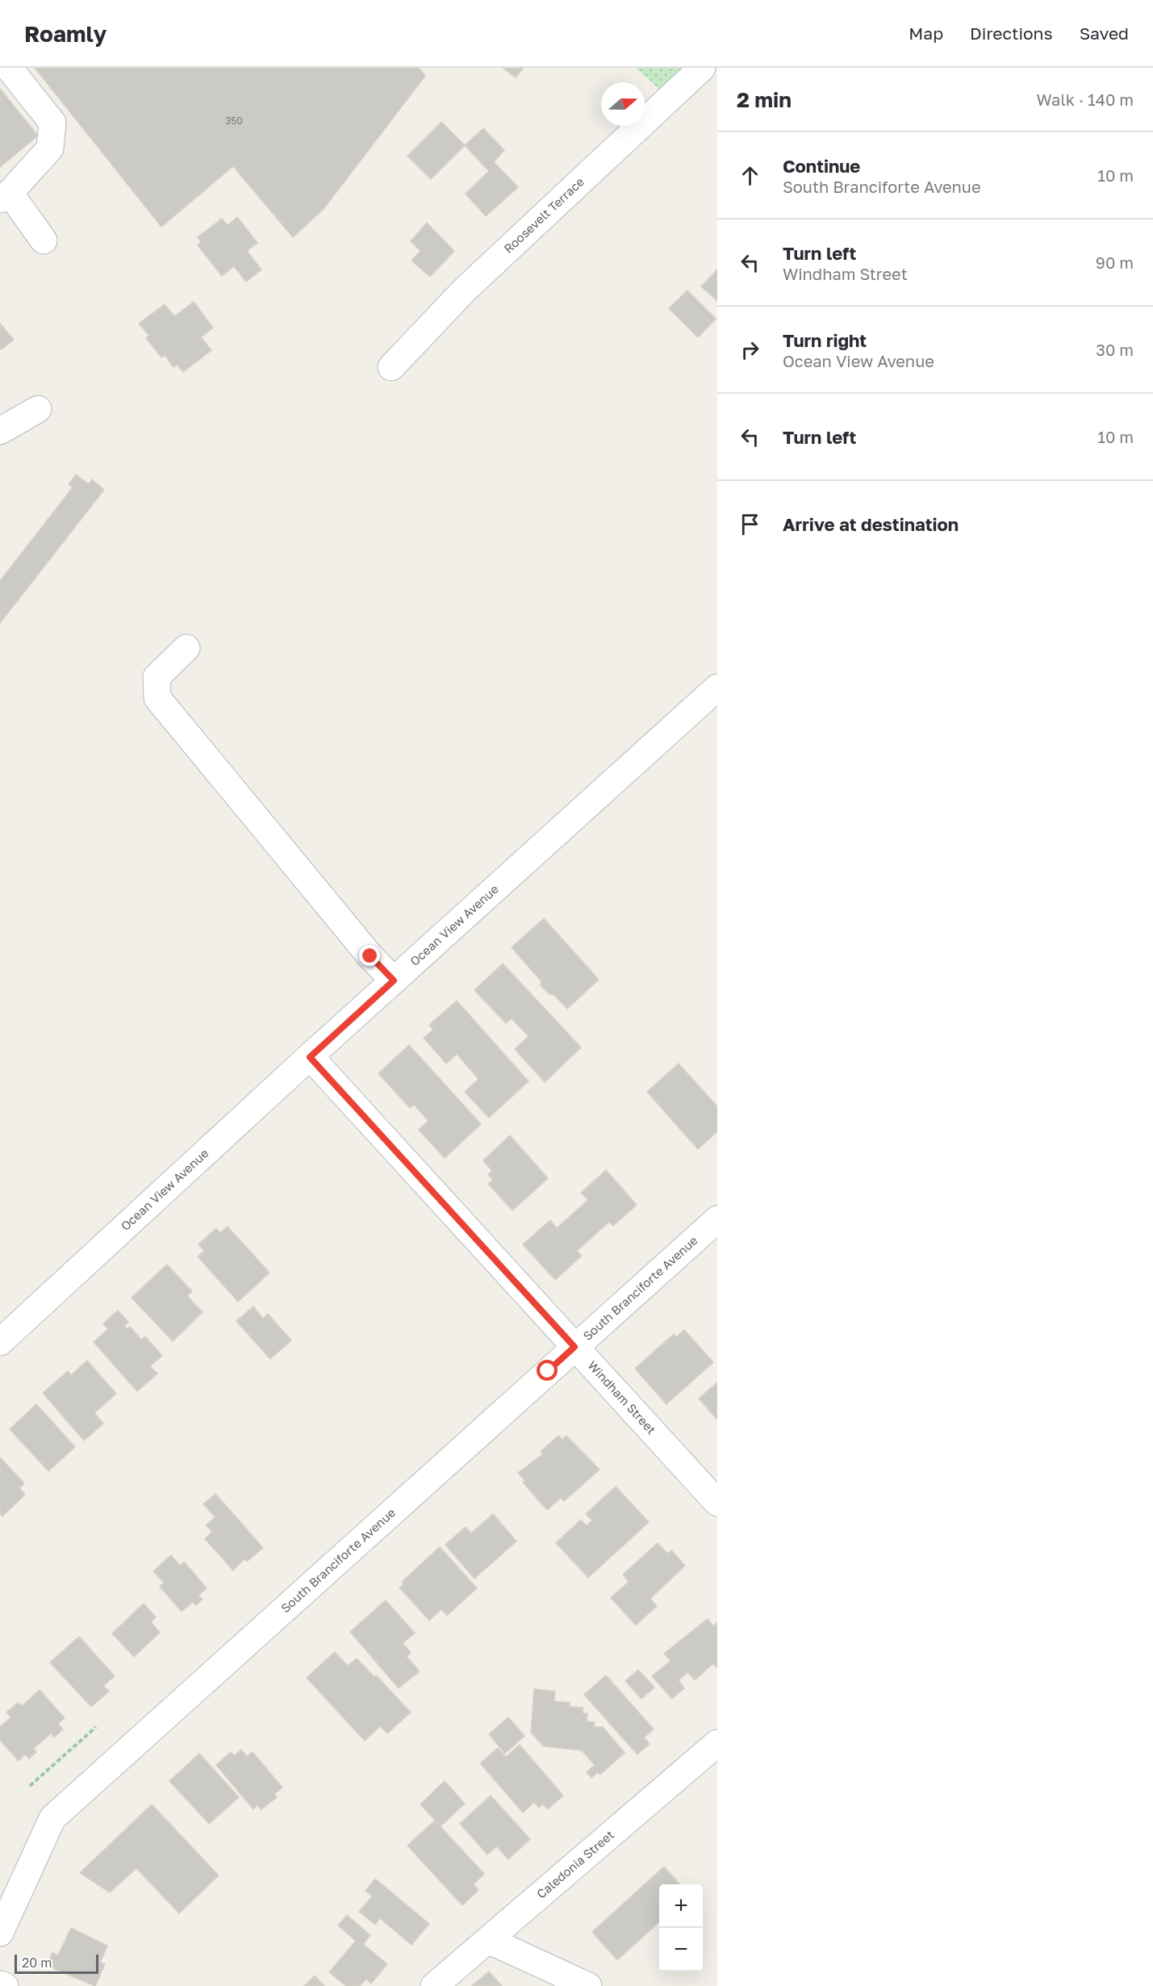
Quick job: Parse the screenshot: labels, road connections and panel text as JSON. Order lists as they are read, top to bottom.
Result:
{
  "streets": {
    "street": [
      "Roosevelt Terrace",
      "Ocean View Avenue",
      "South Branciforte Avenue",
      "Windham Street",
      "Caledonia Street"
    ]
  },
  "crossings": [
    ["Ocean View Avenue", "Windham Street"],
    ["South Branciforte Avenue", "Windham Street"]
  ],
  "house_numbers": ["350"],
  "scale_bar": "20 m",
  "north": "right",
  "page": {
    "header": "Roamly",
    "nav": ["Map", "Directions", "Saved"],
    "heading": ["2 min", "Walk · 140 m"],
    "list": [
      ["Continue", "South Branciforte Avenue", "10 m"],
      ["Turn left", "Windham Street", "90 m"],
      ["Turn right", "Ocean View Avenue", "30 m"],
      ["Turn left", "10 m"],
      "Arrive at destination"
    ],
    "map_buttons": ["+", "−"],
    "scale": "20 m"
  }
}
